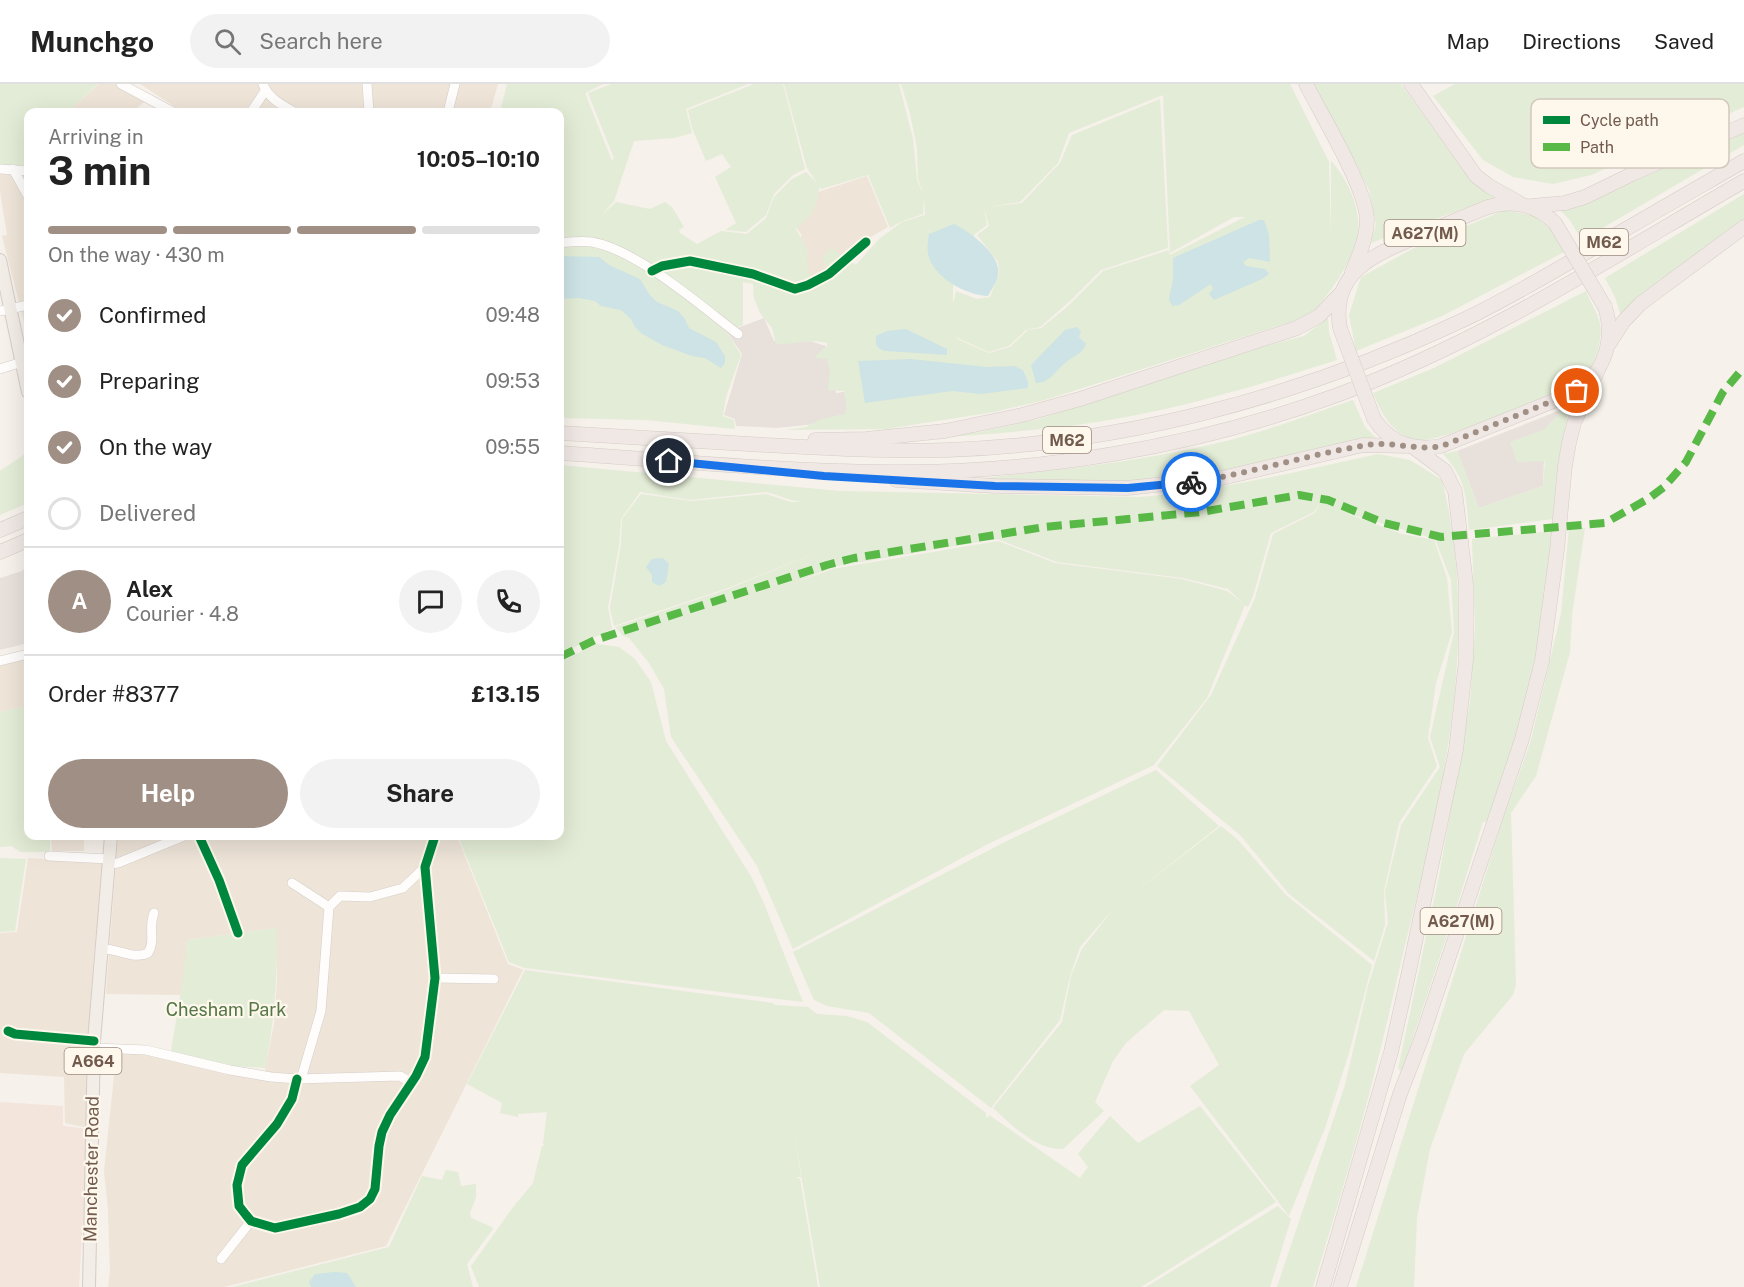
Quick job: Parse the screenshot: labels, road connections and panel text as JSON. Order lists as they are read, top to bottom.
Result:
{
  "streets": {
    "highway": ["A627(M)", "M62"],
    "main road": ["A664", "Manchester Road"]
  },
  "crossings": [
    ["A627(M)", "M62"]
  ],
  "parks": ["Chesham Park"],
  "legend": ["Cycle path", "Path"],
  "page": {
    "header": "Munchgo",
    "search": "Search here",
    "nav": ["Map", "Directions", "Saved"],
    "heading": ["3 min", "Arriving in", "10:05–10:10"],
    "panel": [
      "Alex",
      "Courier · 4.8",
      "Order #8377",
      "£13.15"
    ],
    "bar": "On the way · 430 m",
    "list": [
      ["Confirmed", "09:48"],
      ["Preparing", "09:53"],
      ["On the way", "09:55"],
      "Delivered"
    ],
    "round": "A",
    "buttons": ["Help", "Share"]
  }
}
